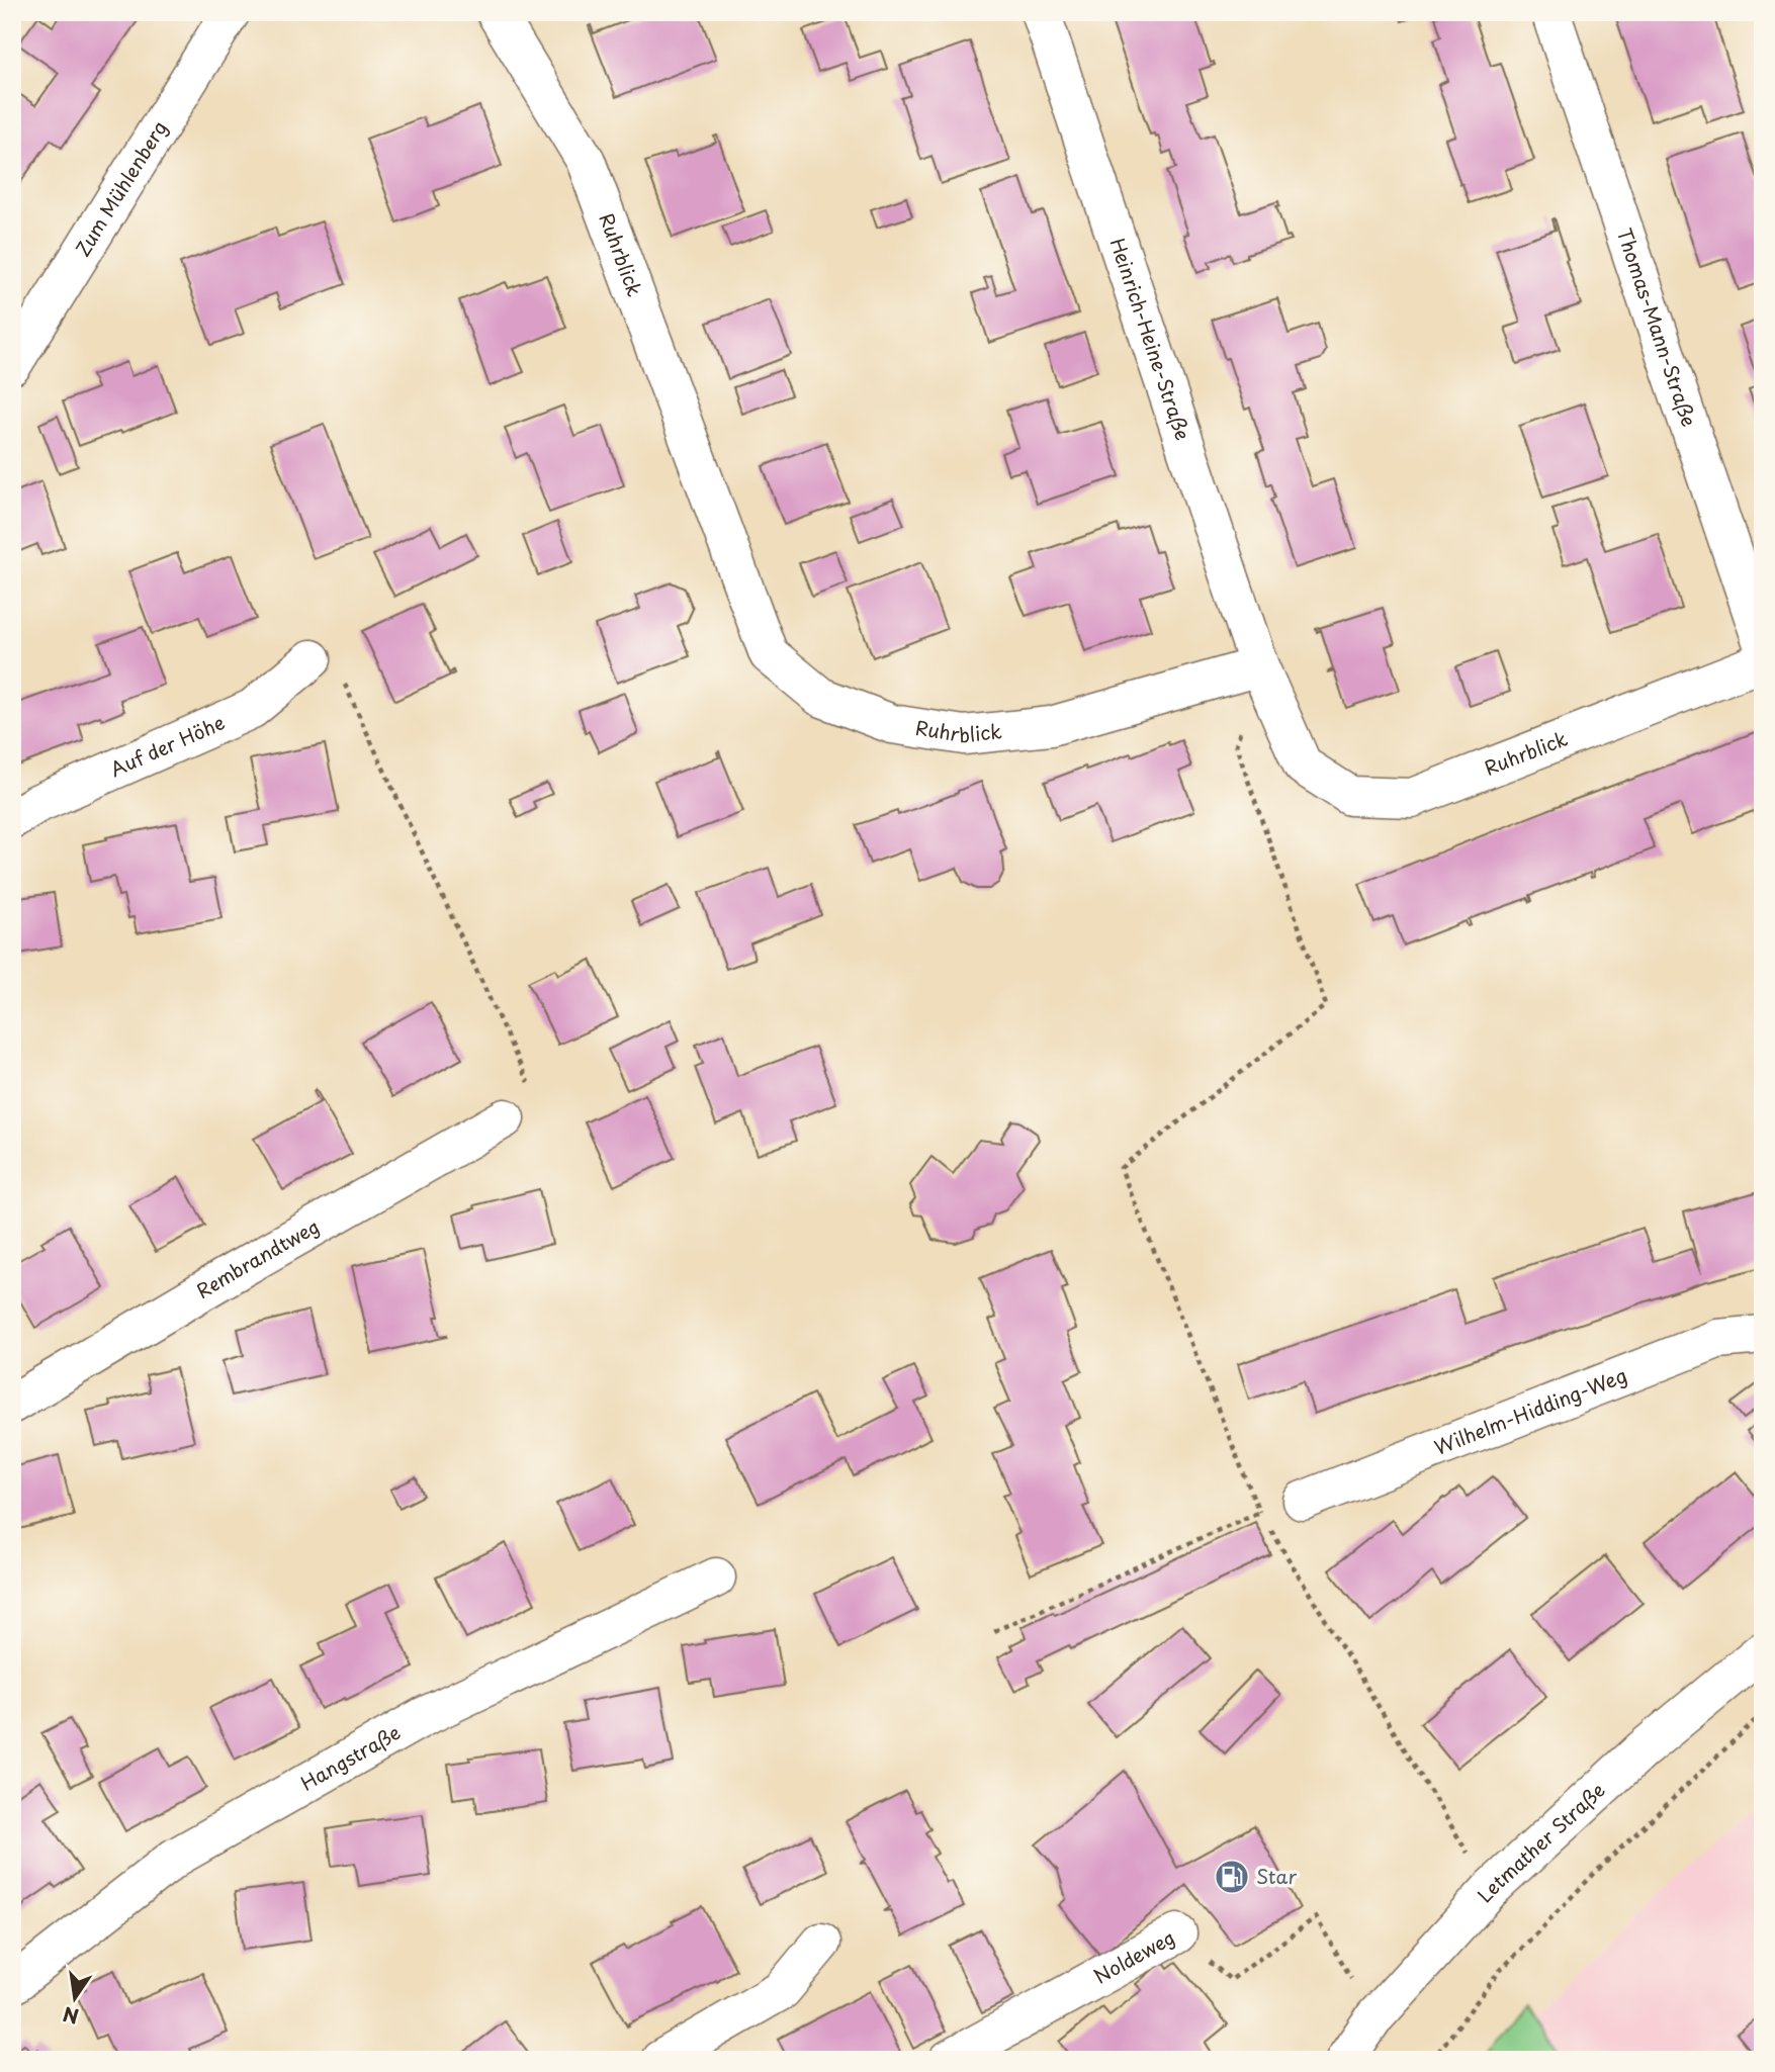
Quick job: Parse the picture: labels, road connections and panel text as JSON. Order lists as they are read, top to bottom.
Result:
{
  "streets": {
    "street": [
      "Zum Mühlenberg",
      "Ruhrblick",
      "Thomas-Mann-Straße",
      "Heinrich-Heine-Straße",
      "Auf der Höhe",
      "Rembrandtweg",
      "Wilhelm-Hidding-Weg",
      "Hangstraße",
      "Letmather Straße",
      "Noldeweg"
    ]
  },
  "crossings": [
    ["Ruhrblick", "Heinrich-Heine-Straße"],
    ["Letmather Straße", "Noldeweg"]
  ],
  "places": {
    "fuel station": ["Star"]
  },
  "north": "bottom"
}
